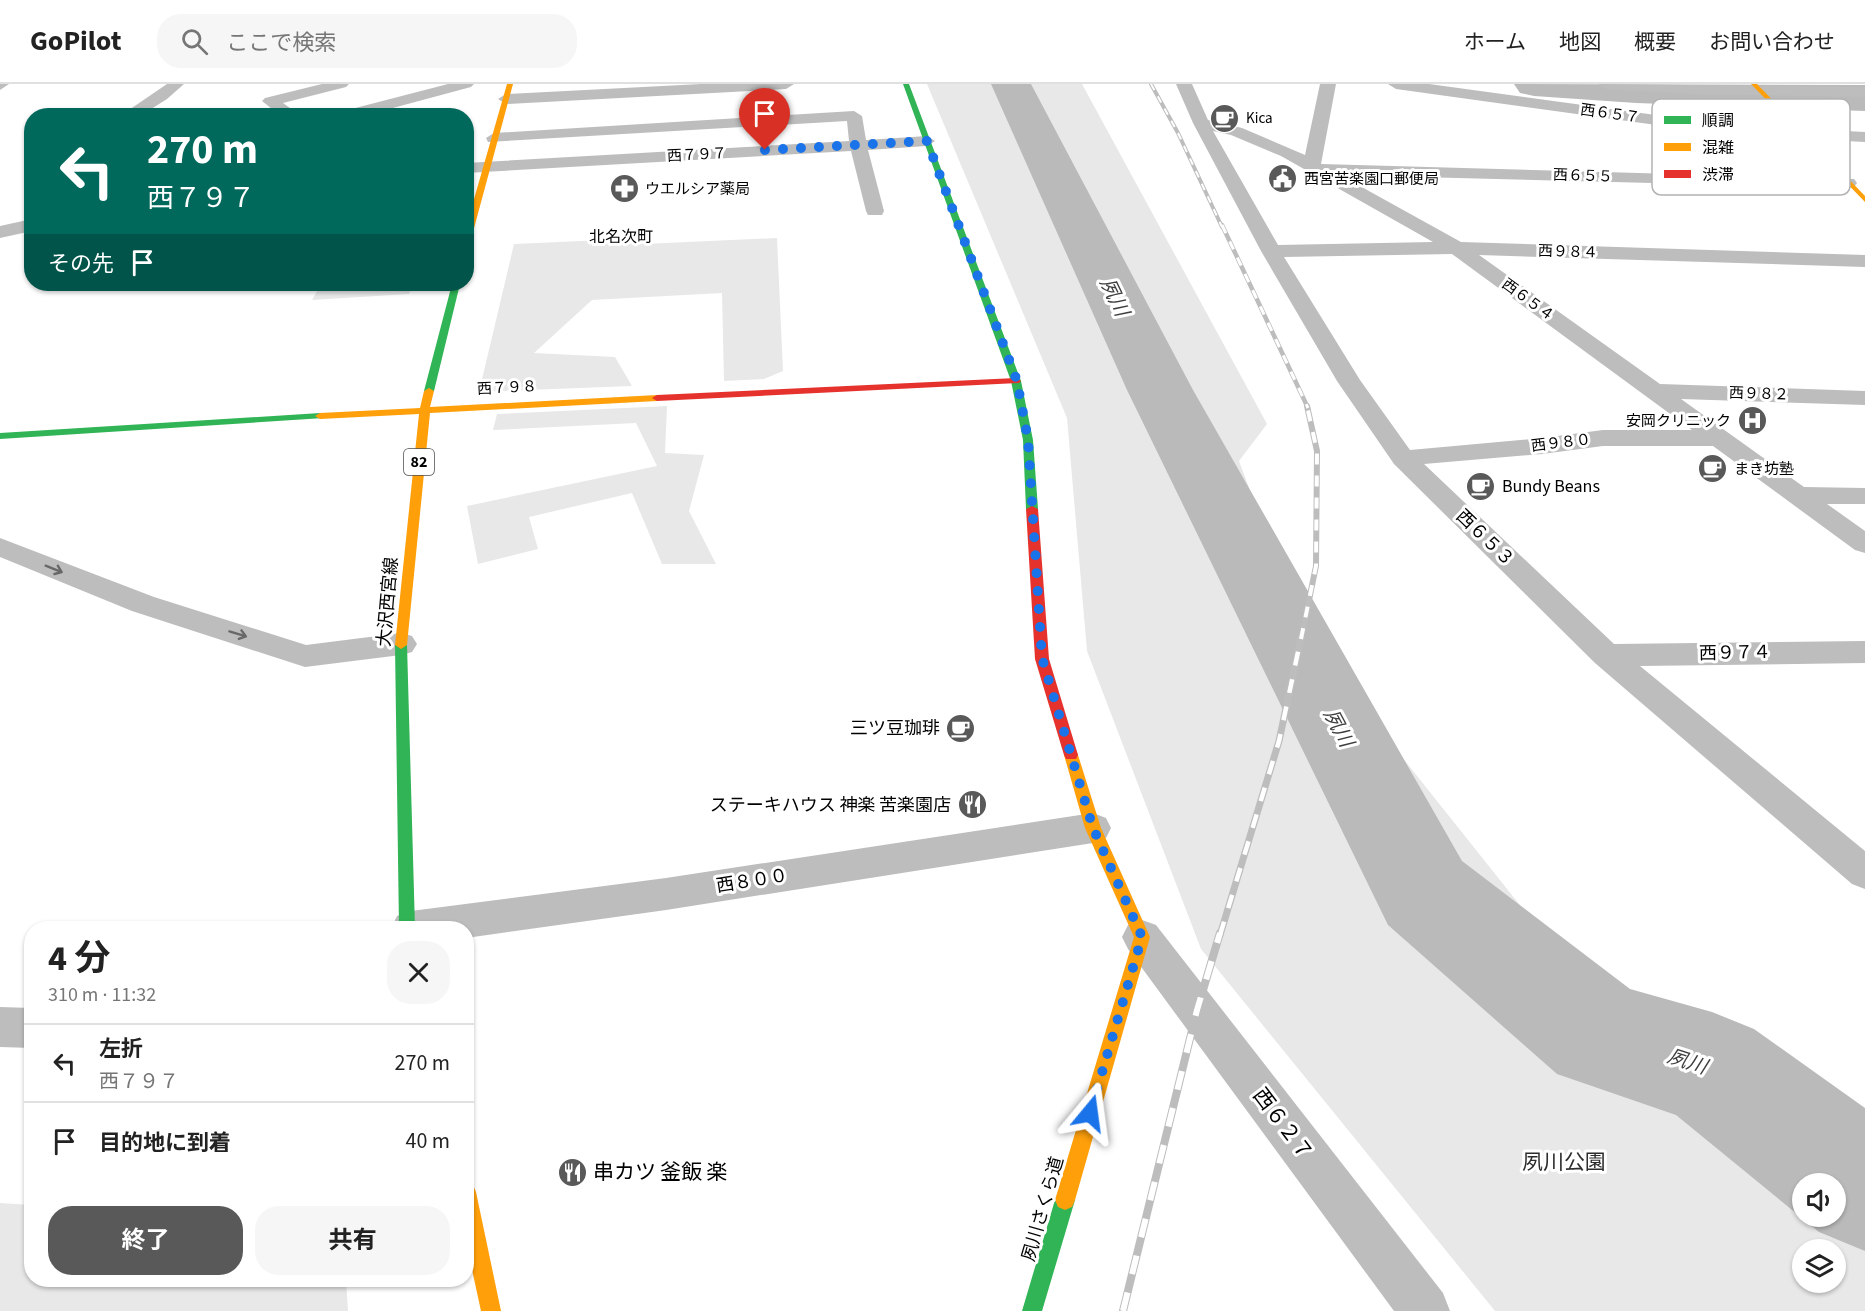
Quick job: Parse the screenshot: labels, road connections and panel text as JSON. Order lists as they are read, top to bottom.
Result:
{
  "streets": {
    "street": [
      "西６５７",
      "西７９７",
      "西６５５",
      "西９８４",
      "西６５４",
      "西７９８",
      "西９８２",
      "西９８０",
      "82",
      "西６５３",
      "大沢西宮線",
      "西９７４",
      "西８００",
      "西６２７",
      "夙川さくら道"
    ]
  },
  "crossings": [
    ["西６５５", "西６５４"],
    ["西９８４", "西６５４"],
    ["西９８４", "西６５３"],
    ["西６５４", "西９８２"],
    ["西６５４", "西９８０"],
    ["西６５４", "西６５３"],
    ["西７９８", "大沢西宮線"],
    ["西９８０", "西６５３"],
    ["西６５３", "西９７４"],
    ["西６２７", "夙川さくら道"]
  ],
  "districts": ["北名次町"],
  "water": ["夙川"],
  "parks": ["夙川公園"],
  "places": {
    "cafe": [
      "Kica",
      "まき坊塾",
      "Bundy Beans",
      "三ツ豆珈琲"
    ],
    "public building": ["西宮苦楽園口郵便局"],
    "pharmacy": ["ウエルシア薬局"],
    "hospital": ["安岡クリニック"],
    "restaurant": ["ステーキハウス 神楽 苦楽園店", "串カツ 釜飯 楽"]
  },
  "legend": ["順調", "混雑", "渋滞"],
  "page": {
    "header": "GoPilot",
    "search": "ここで検索",
    "nav": [
      "ホーム",
      "地図",
      "概要",
      "お問い合わせ"
    ],
    "turn": ["270 m", "西７９７"],
    "then": "その先",
    "heading": ["4 分", "310 m · 11:32"],
    "list": [
      {
        "name": "左折",
        "note": "西７９７",
        "value": "270 m"
      },
      {
        "name": "目的地に到着",
        "value": "40 m"
      }
    ],
    "buttons": ["終了", "共有"]
  }
}
